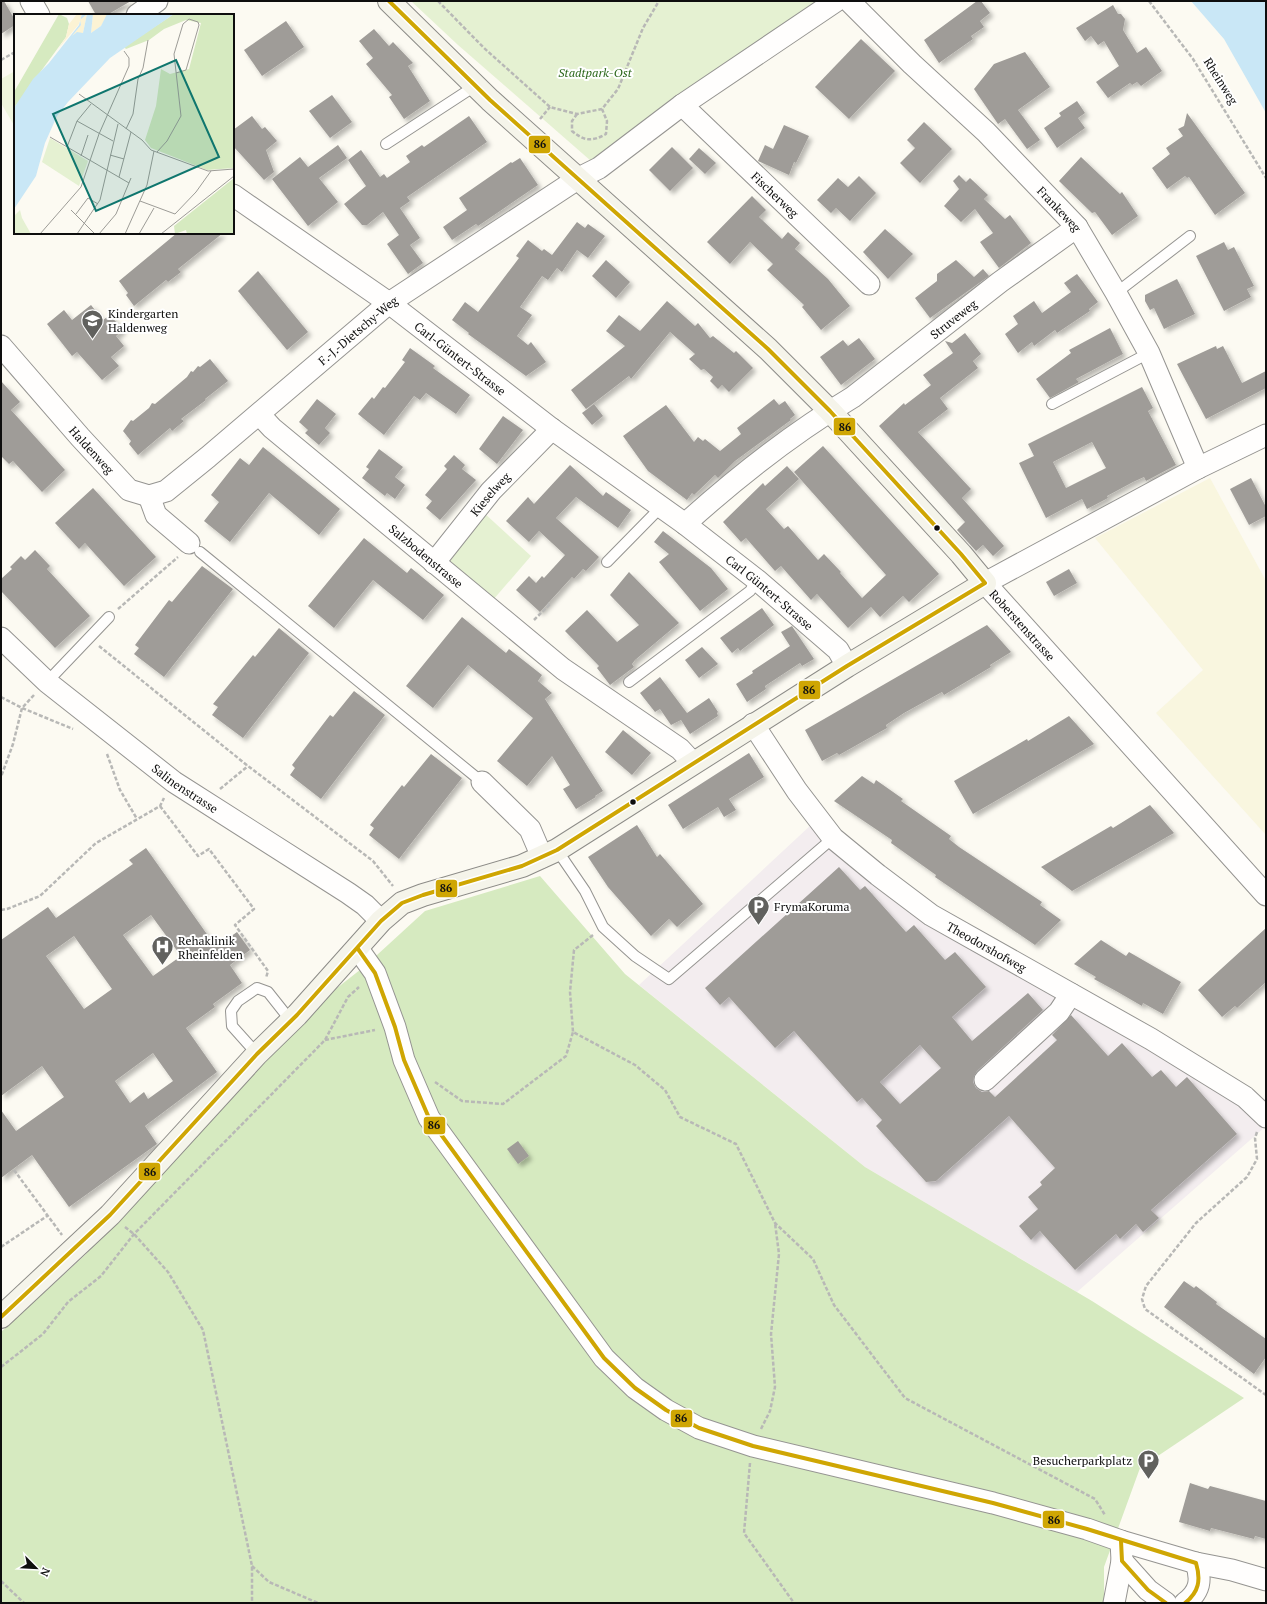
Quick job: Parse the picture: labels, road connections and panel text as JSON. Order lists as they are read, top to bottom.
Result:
{
  "streets": {
    "street": [
      "Fischerweg",
      "Frankeweg",
      "Struveweg",
      "F.-J.-Dietschy-Weg",
      "Carl-Güntert-Strasse",
      "Haldenweg",
      "Kieselweg",
      "Salzbodenstrasse",
      "Carl Güntert-Strasse",
      "Roberstenstrasse",
      "Salinenstrasse",
      "Theodorshofweg"
    ],
    "path": ["Rheinweg"]
  },
  "crossings": [
    ["Frankeweg", "Struveweg"],
    ["Struveweg", "Carl-Güntert-Strasse"],
    ["Struveweg", "Carl Güntert-Strasse"],
    ["Struveweg", "Roberstenstrasse"],
    ["F.-J.-Dietschy-Weg", "Carl-Güntert-Strasse"],
    ["F.-J.-Dietschy-Weg", "Haldenweg"],
    ["F.-J.-Dietschy-Weg", "Salzbodenstrasse"],
    ["F.-J.-Dietschy-Weg", "Roberstenstrasse"],
    ["Carl-Güntert-Strasse", "Kieselweg"],
    ["Carl-Güntert-Strasse", "Carl Güntert-Strasse"],
    ["Kieselweg", "Salzbodenstrasse"]
  ],
  "parks": ["Stadtpark-Ost"],
  "places": {
    "school or university": ["Kindergarten Haldenweg"],
    "parking": ["FrymaKoruma", "Besucherparkplatz"],
    "hospital": ["Rehaklinik Rheinfelden"]
  },
  "lines": ["transit line 86"],
  "north": "bottom right"
}
